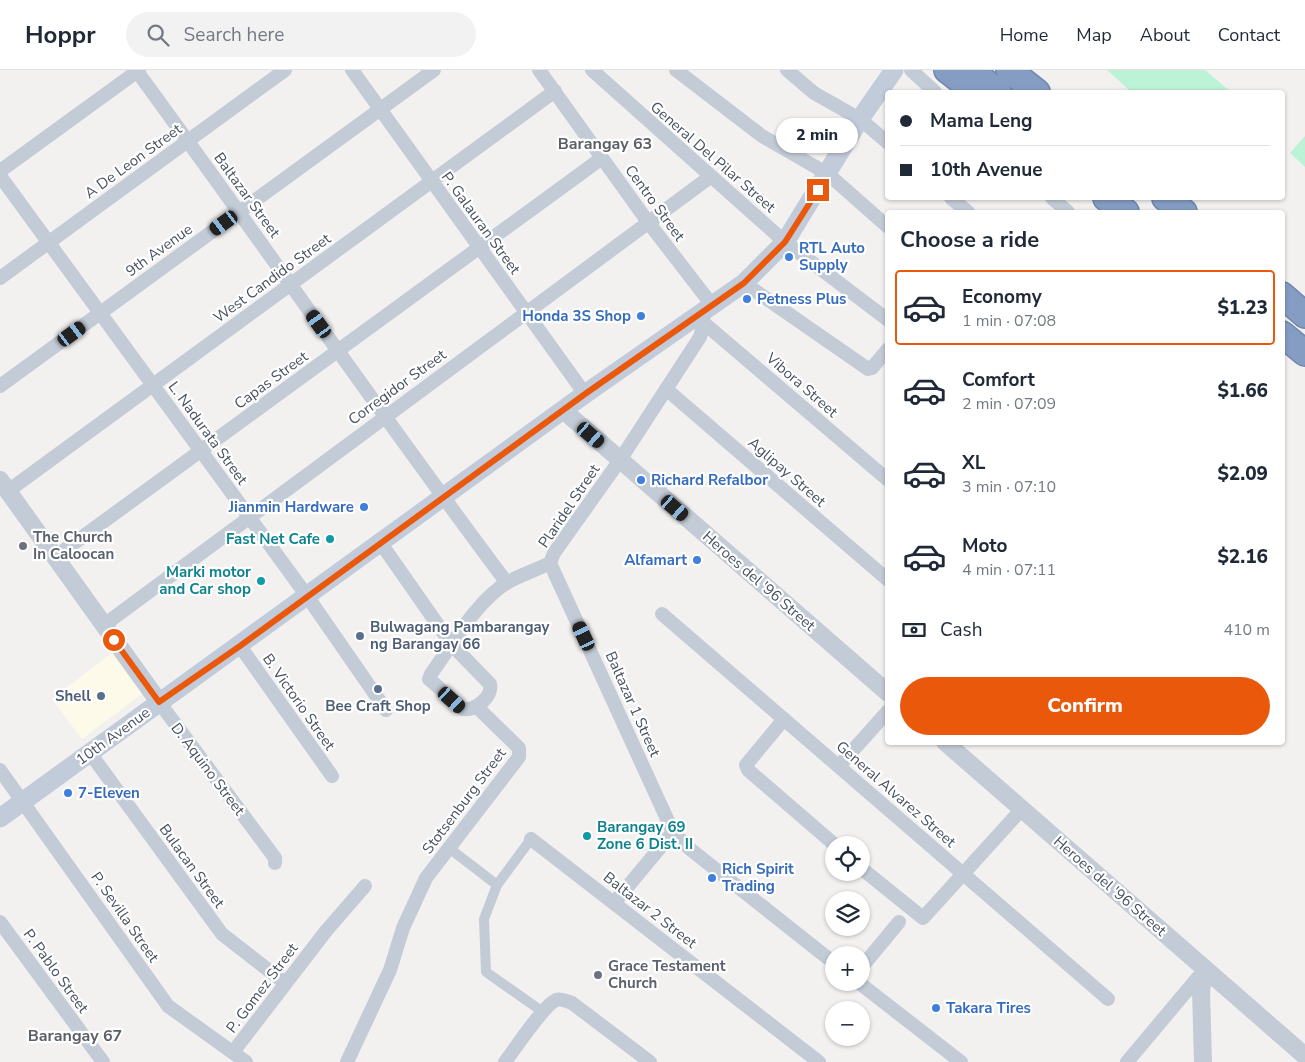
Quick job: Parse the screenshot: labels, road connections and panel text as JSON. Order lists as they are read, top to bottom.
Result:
{
  "streets": {
    "main road": ["10th Avenue"],
    "street": [
      "General Del Pilar Street",
      "A De Leon Street",
      "Baltazar Street",
      "Centro Street",
      "P. Galauran Street",
      "9th Avenue",
      "West Candido Street",
      "Capas Street",
      "Vibora Street",
      "Corregidor Street",
      "L. Nadurata Street",
      "Aglipay Street",
      "Plaridel Street",
      "Heroes del '96 Street",
      "B. Victorio Street",
      "Baltazar 1 Street",
      "D. Aquino Street",
      "General Alvarez Street",
      "Stotsenburg Street",
      "Bulacan Street",
      "Baltazar 2 Street",
      "P. Sevilla Street",
      "P. Pablo Street",
      "P. Gomez Street"
    ]
  },
  "crossings": [
    ["General Del Pilar Street", "Corregidor Street"],
    ["General Del Pilar Street", "10th Avenue"],
    ["A De Leon Street", "Baltazar Street"],
    ["A De Leon Street", "L. Nadurata Street"],
    ["Baltazar Street", "9th Avenue"],
    ["Baltazar Street", "West Candido Street"],
    ["Baltazar Street", "Capas Street"],
    ["Baltazar Street", "Corregidor Street"],
    ["Baltazar Street", "Plaridel Street"],
    ["Baltazar Street", "10th Avenue"],
    ["Centro Street", "West Candido Street"],
    ["Centro Street", "Capas Street"],
    ["Centro Street", "Vibora Street"],
    ["Centro Street", "Corregidor Street"],
    ["Centro Street", "Plaridel Street"],
    ["Centro Street", "10th Avenue"],
    ["P. Galauran Street", "9th Avenue"],
    ["P. Galauran Street", "West Candido Street"],
    ["P. Galauran Street", "Capas Street"],
    ["P. Galauran Street", "Corregidor Street"],
    ["P. Galauran Street", "10th Avenue"],
    ["9th Avenue", "L. Nadurata Street"],
    ["West Candido Street", "L. Nadurata Street"],
    ["West Candido Street", "D. Aquino Street"],
    ["Capas Street", "L. Nadurata Street"],
    ["Capas Street", "D. Aquino Street"],
    ["Vibora Street", "Plaridel Street"],
    ["Vibora Street", "10th Avenue"],
    ["Corregidor Street", "L. Nadurata Street"],
    ["Corregidor Street", "D. Aquino Street"],
    ["L. Nadurata Street", "10th Avenue"],
    ["Aglipay Street", "Plaridel Street"],
    ["Plaridel Street", "Heroes del '96 Street"],
    ["Plaridel Street", "Baltazar 1 Street"],
    ["Plaridel Street", "10th Avenue"],
    ["Plaridel Street", "Stotsenburg Street"],
    ["Heroes del '96 Street", "10th Avenue"],
    ["B. Victorio Street", "10th Avenue"],
    ["10th Avenue", "D. Aquino Street"],
    ["10th Avenue", "Bulacan Street"],
    ["10th Avenue", "P. Sevilla Street"],
    ["Bulacan Street", "P. Gomez Street"],
    ["P. Sevilla Street", "P. Gomez Street"]
  ],
  "districts": ["Barangay 63", "Barangay 67"],
  "places": [
    "RTL Auto Supply",
    "Petness Plus",
    "Honda 3S Shop",
    "Richard Refalbor",
    "Jianmin Hardware",
    "Fast Net Cafe",
    "The Church In Caloocan",
    "Alfamart",
    "Marki motor and Car shop",
    "Bulwagang Pambarangay ng Barangay 66",
    "Bee Craft Shop",
    "Shell",
    "7-Eleven",
    "Barangay 69 Zone 6 Dist. II",
    "Rich Spirit Trading",
    "Grace Testament Church",
    "Takara Tires"
  ],
  "page": {
    "header": "Hoppr",
    "search": "Search here",
    "nav": [
      "Home",
      "Map",
      "About",
      "Contact"
    ],
    "banner": ["Mama Leng", "10th Avenue"],
    "bubble": "2 min",
    "heading": "Choose a ride",
    "list": [
      {
        "name": "Economy",
        "note": "1 min · 07:08",
        "value": "$1.23"
      },
      {
        "name": "Comfort",
        "note": "2 min · 07:09",
        "value": "$1.66"
      },
      {
        "name": "XL",
        "note": "3 min · 07:10",
        "value": "$2.09"
      },
      {
        "name": "Moto",
        "note": "4 min · 07:11",
        "value": "$2.16"
      }
    ],
    "pay": ["Cash", "410 m"],
    "buttons": "Confirm",
    "map_buttons": ["+", "−"]
  }
}
